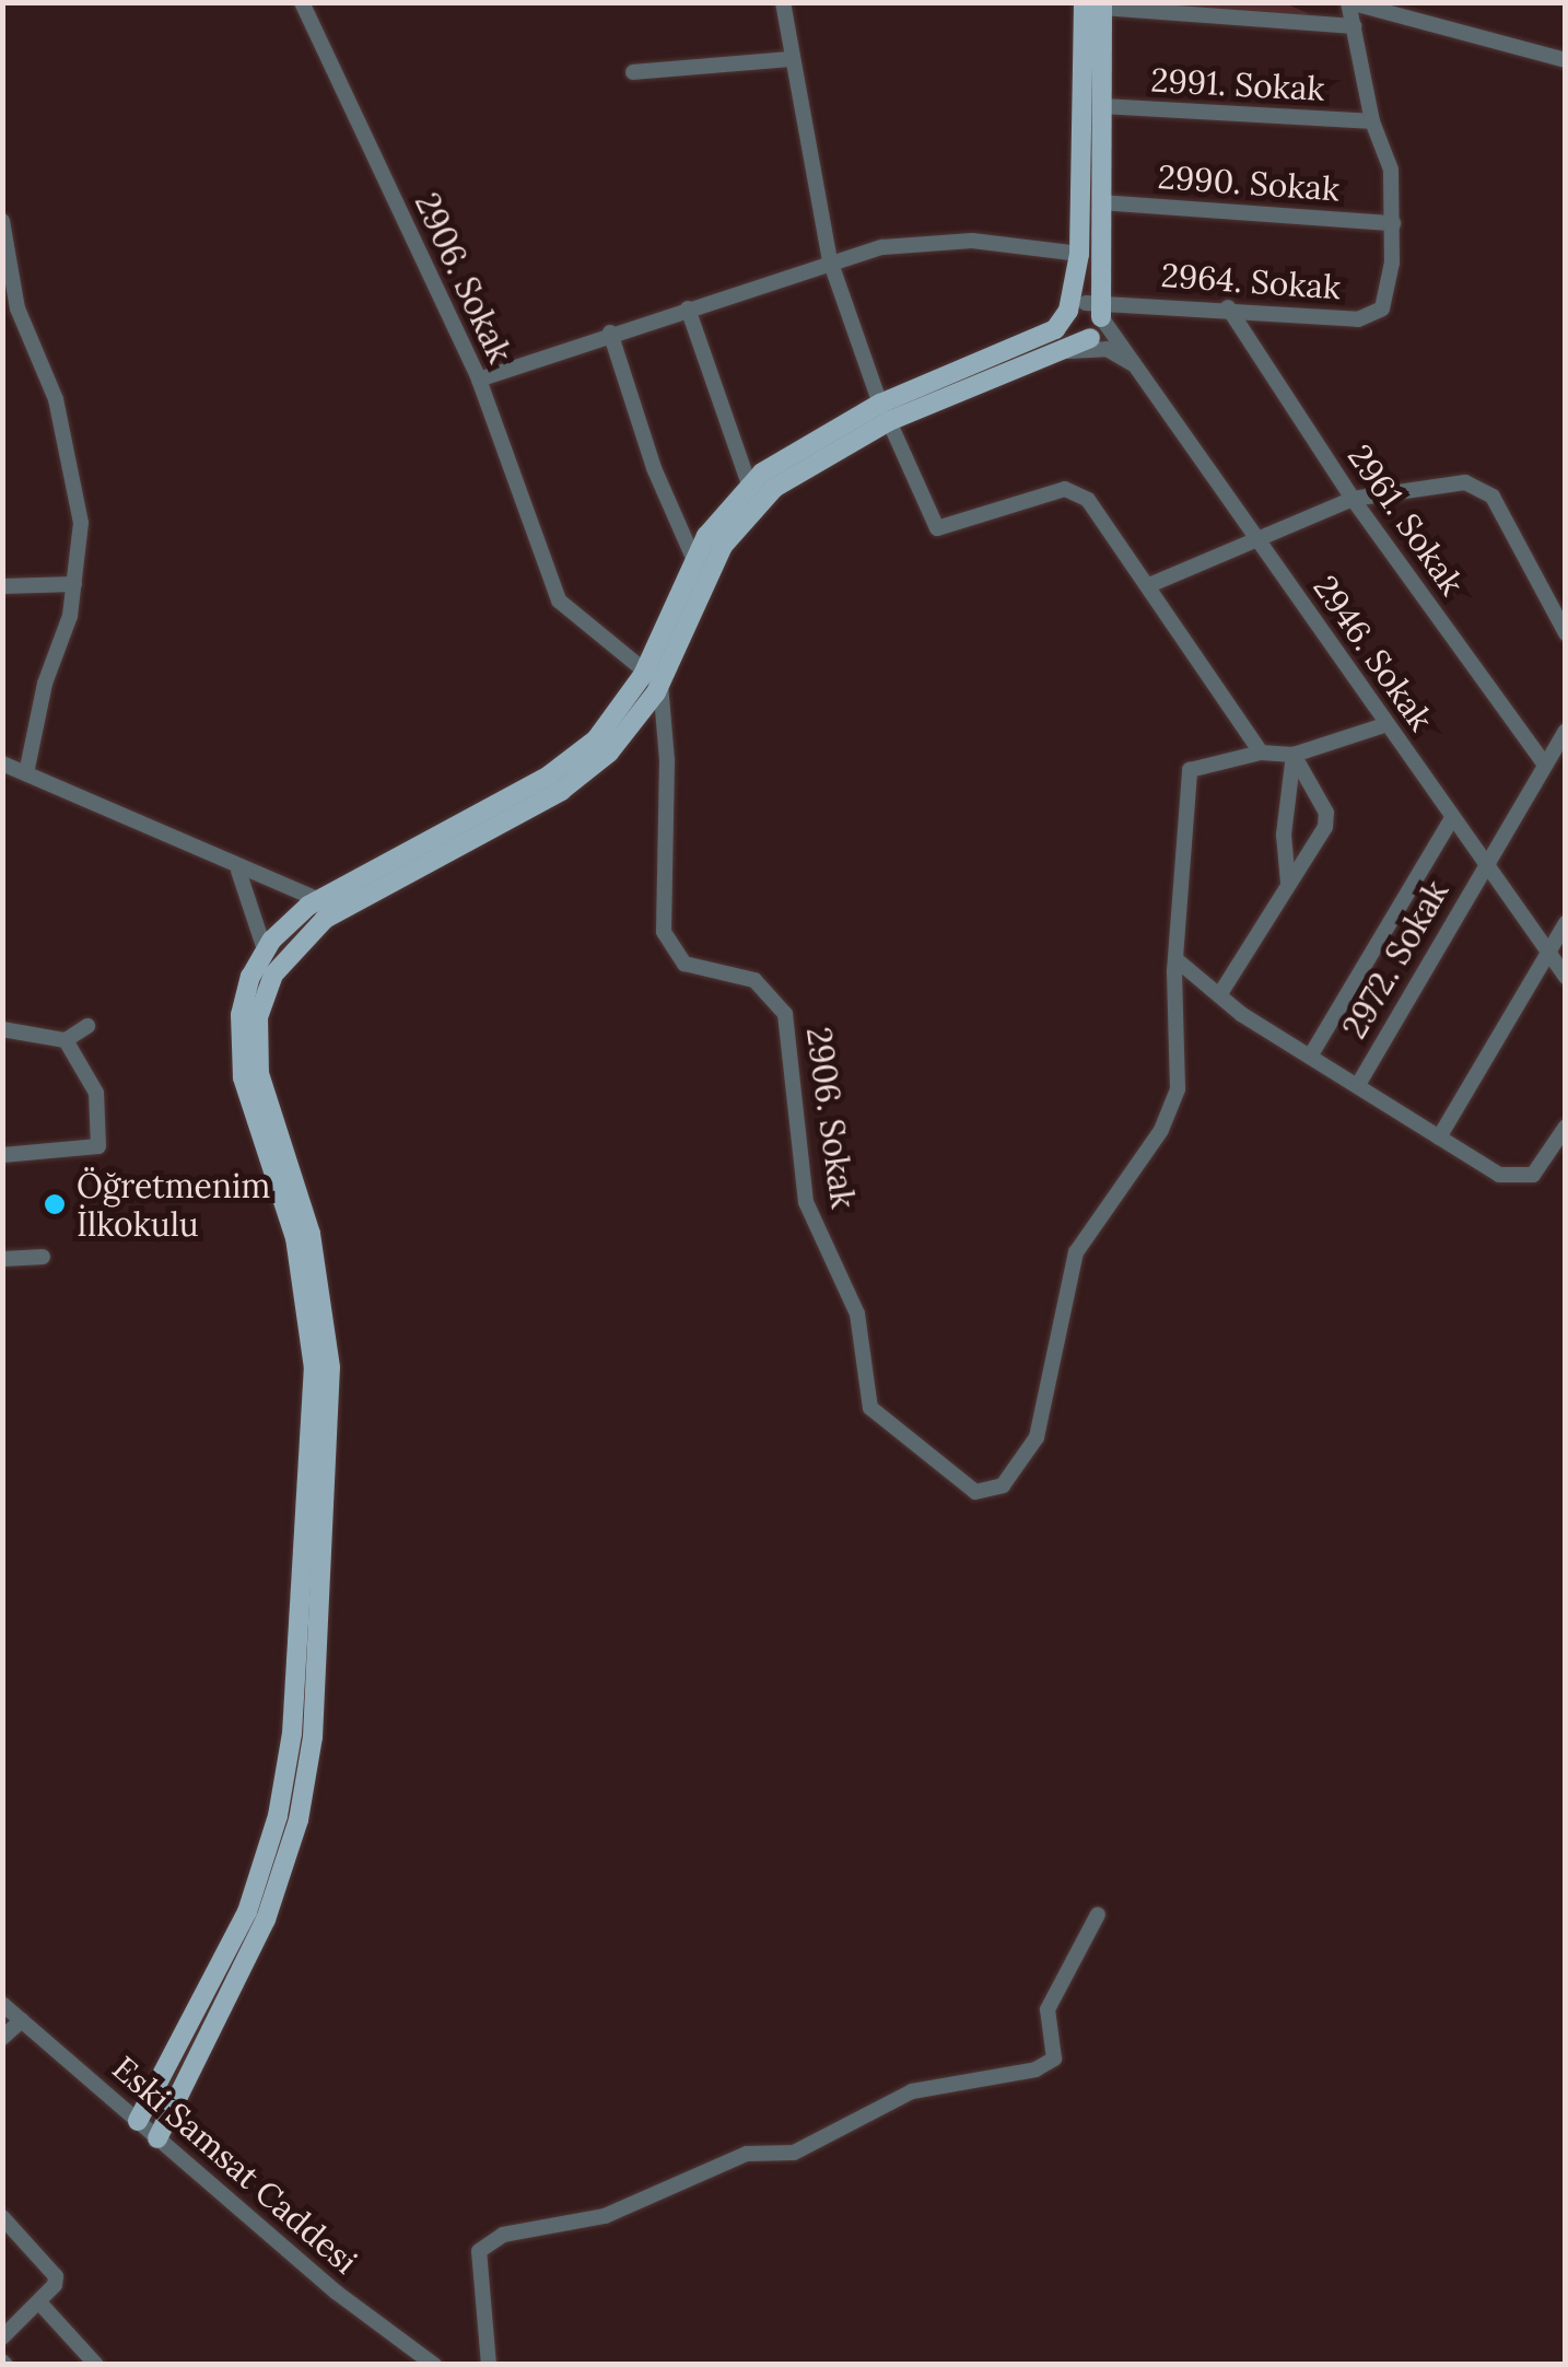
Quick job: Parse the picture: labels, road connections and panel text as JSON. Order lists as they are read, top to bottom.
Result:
{
  "streets": {
    "street": [
      "2991. Sokak",
      "2990. Sokak",
      "2906. Sokak",
      "2964. Sokak",
      "2961. Sokak",
      "2946. Sokak",
      "2972. Sokak",
      "Eski Samsat Caddesi"
    ]
  },
  "crossings": [
    ["2991. Sokak", "2964. Sokak"],
    ["2990. Sokak", "2964. Sokak"],
    ["2906. Sokak", "2946. Sokak"],
    ["2964. Sokak", "2961. Sokak"],
    ["2964. Sokak", "2946. Sokak"],
    ["2961. Sokak", "2972. Sokak"],
    ["2946. Sokak", "2972. Sokak"]
  ],
  "places": ["Öğretmenim İlkokulu"]
}
